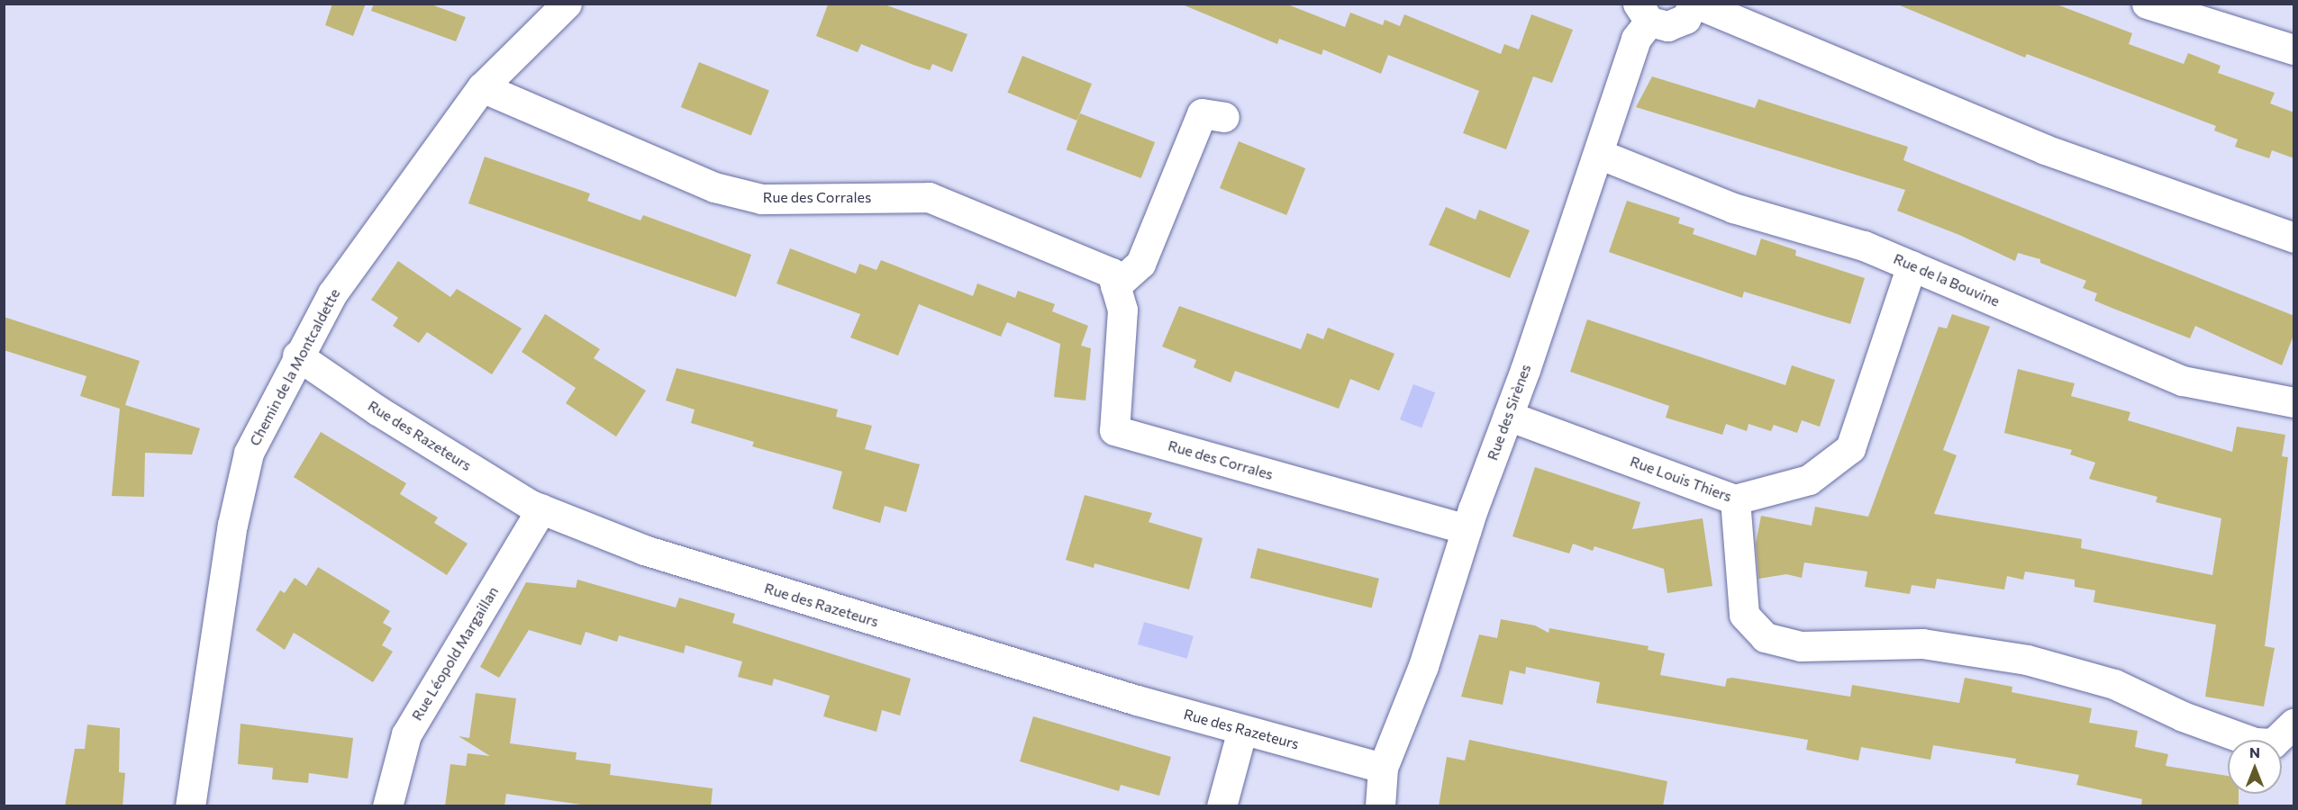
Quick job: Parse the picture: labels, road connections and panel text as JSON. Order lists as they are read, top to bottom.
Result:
{
  "streets": {
    "street": [
      "Rue des Corrales",
      "Rue de la Bouvine",
      "Chemin de la Montcaldette",
      "Rue des Sirènes",
      "Rue des Razeteurs",
      "Rue Louis Thiers",
      "Rue Léopold Margaillan"
    ]
  },
  "crossings": [
    ["Rue des Corrales", "Chemin de la Montcaldette"],
    ["Rue des Corrales", "Rue des Sirènes"],
    ["Rue de la Bouvine", "Rue des Sirènes"],
    ["Rue de la Bouvine", "Rue Louis Thiers"],
    ["Chemin de la Montcaldette", "Rue des Razeteurs"],
    ["Rue des Sirènes", "Rue des Razeteurs"],
    ["Rue des Sirènes", "Rue Louis Thiers"],
    ["Rue des Razeteurs", "Rue Léopold Margaillan"]
  ],
  "north": "top"
}
